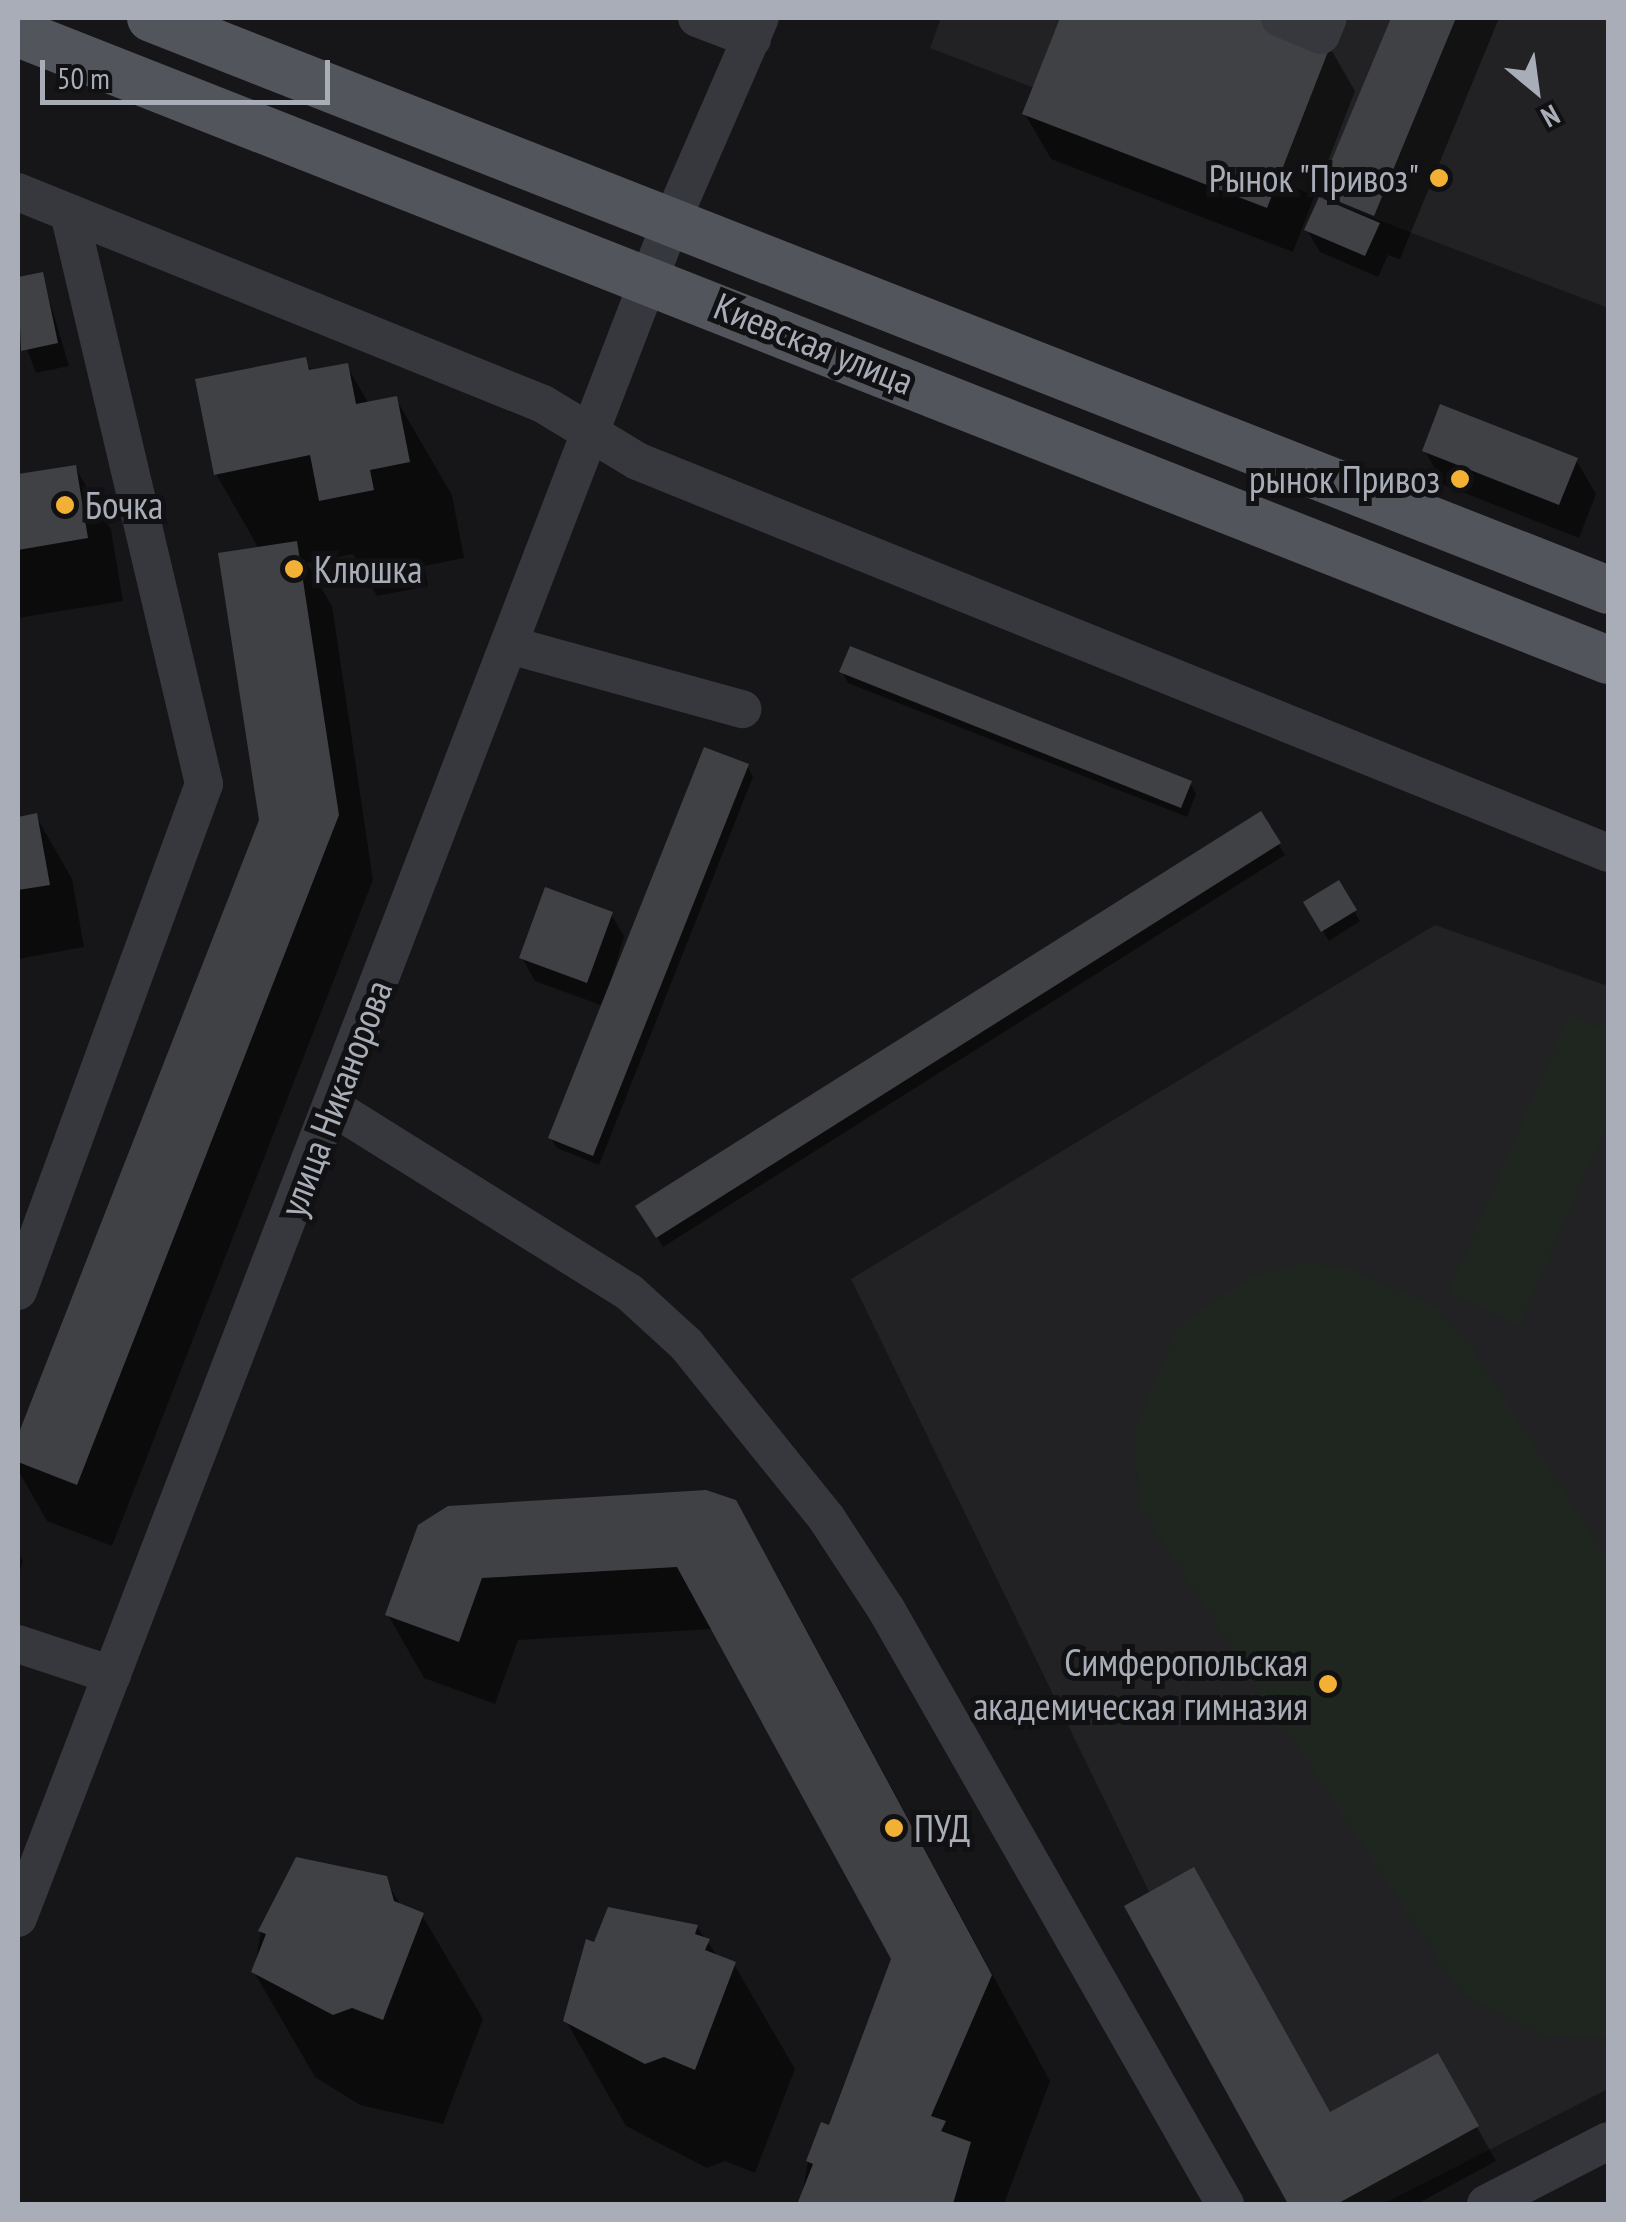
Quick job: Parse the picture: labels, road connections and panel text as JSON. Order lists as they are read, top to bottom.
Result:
{
  "streets": {
    "main road": ["Киевская улица"],
    "street": ["улица Никанорова"]
  },
  "crossings": [
    ["Киевская улица", "улица Никанорова"]
  ],
  "places": [
    "Рынок \"Привоз\"",
    "рынок Привоз",
    "Бочка",
    "Клюшка",
    "Симферопольская академическая гимназия",
    "ПУД"
  ],
  "scale_bar": "50 m",
  "north": "bottom right"
}
